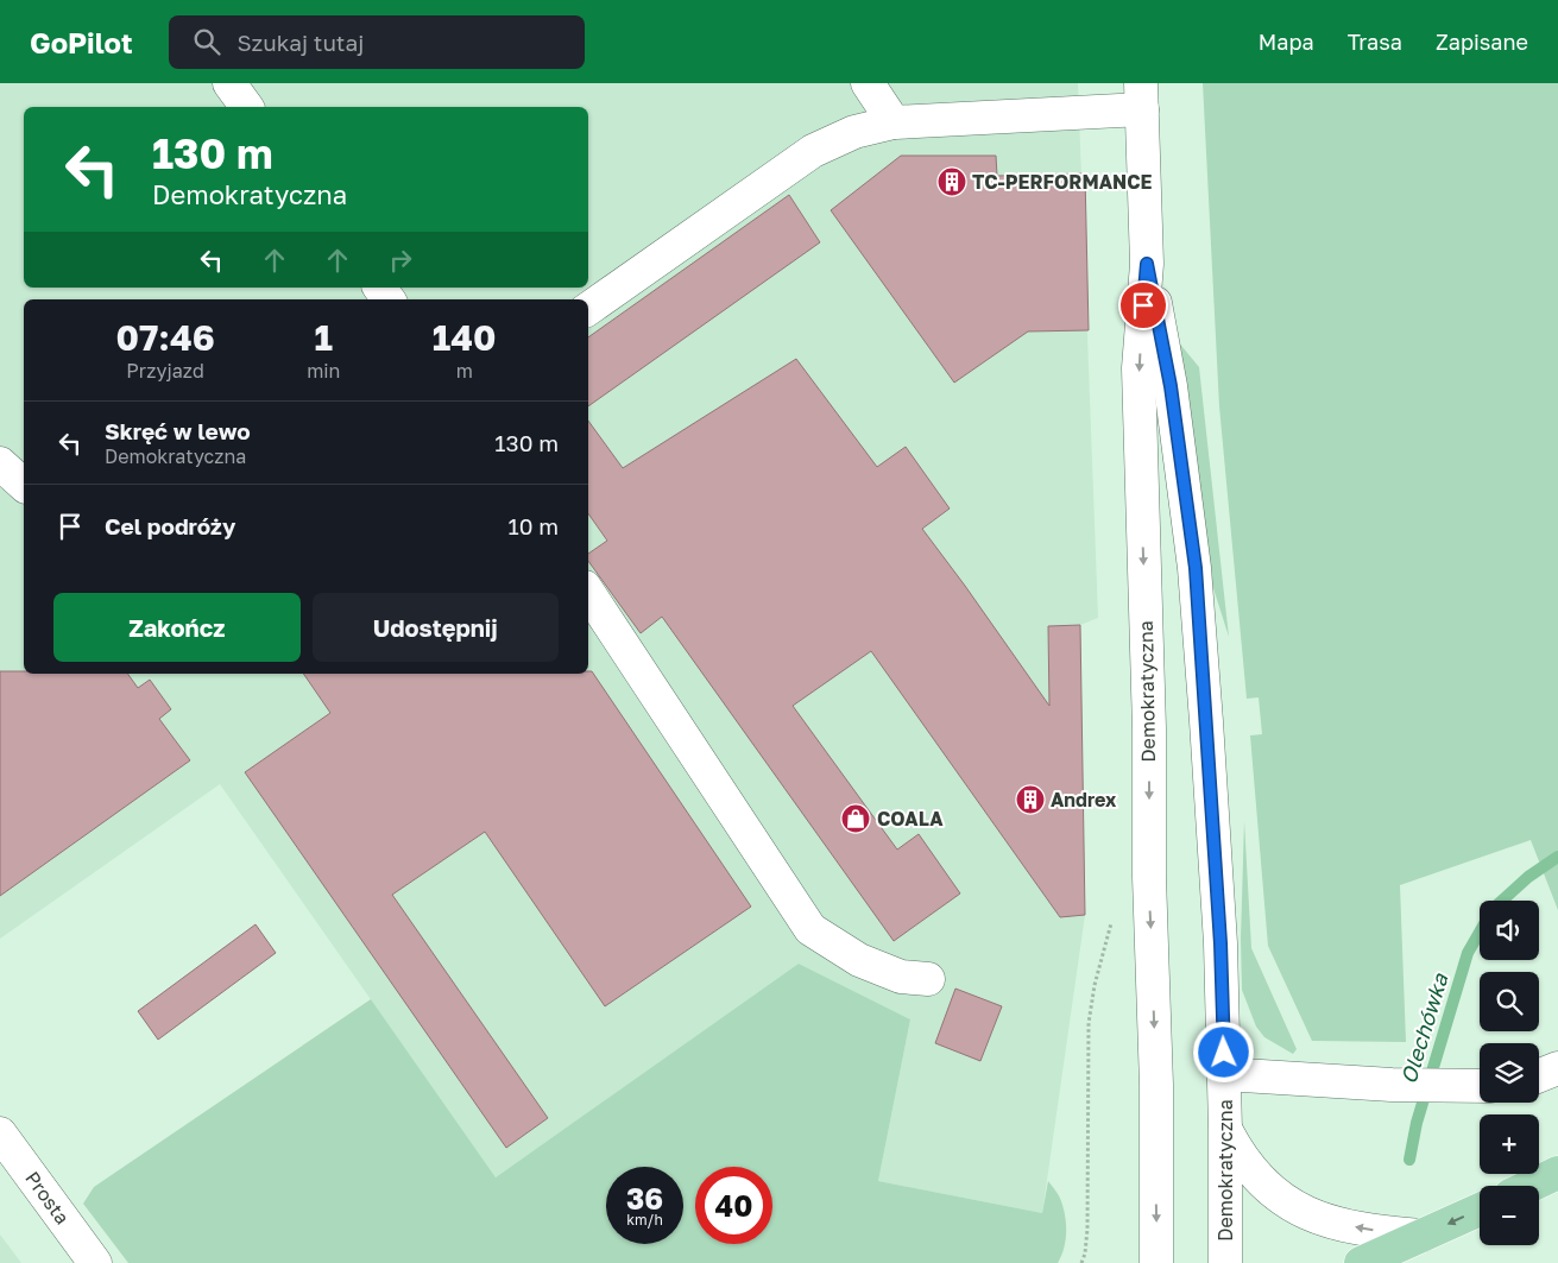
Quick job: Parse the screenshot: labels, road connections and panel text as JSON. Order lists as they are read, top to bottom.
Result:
{
  "streets": {
    "street": ["Demokratyczna", "Prosta"]
  },
  "water": ["Olechówka"],
  "places": {
    "building": ["TC-PERFORMANCE", "Andrex"],
    "shop": ["COALA"]
  },
  "page": {
    "header": "GoPilot",
    "search": "Szukaj tutaj",
    "nav": ["Mapa", "Trasa", "Zapisane"],
    "turn": ["130 m", "Demokratyczna"],
    "eta": [
      "07:46",
      "Przyjazd",
      "1",
      "min",
      "140",
      "m"
    ],
    "list": [
      {
        "name": "Skręć w lewo",
        "note": "Demokratyczna",
        "value": "130 m"
      },
      {
        "name": "Cel podróży",
        "value": "10 m"
      }
    ],
    "buttons": ["Zakończ", "Udostępnij"],
    "map_buttons": ["+", "−"],
    "speed": "36 km/h",
    "limit": "40"
  }
}
